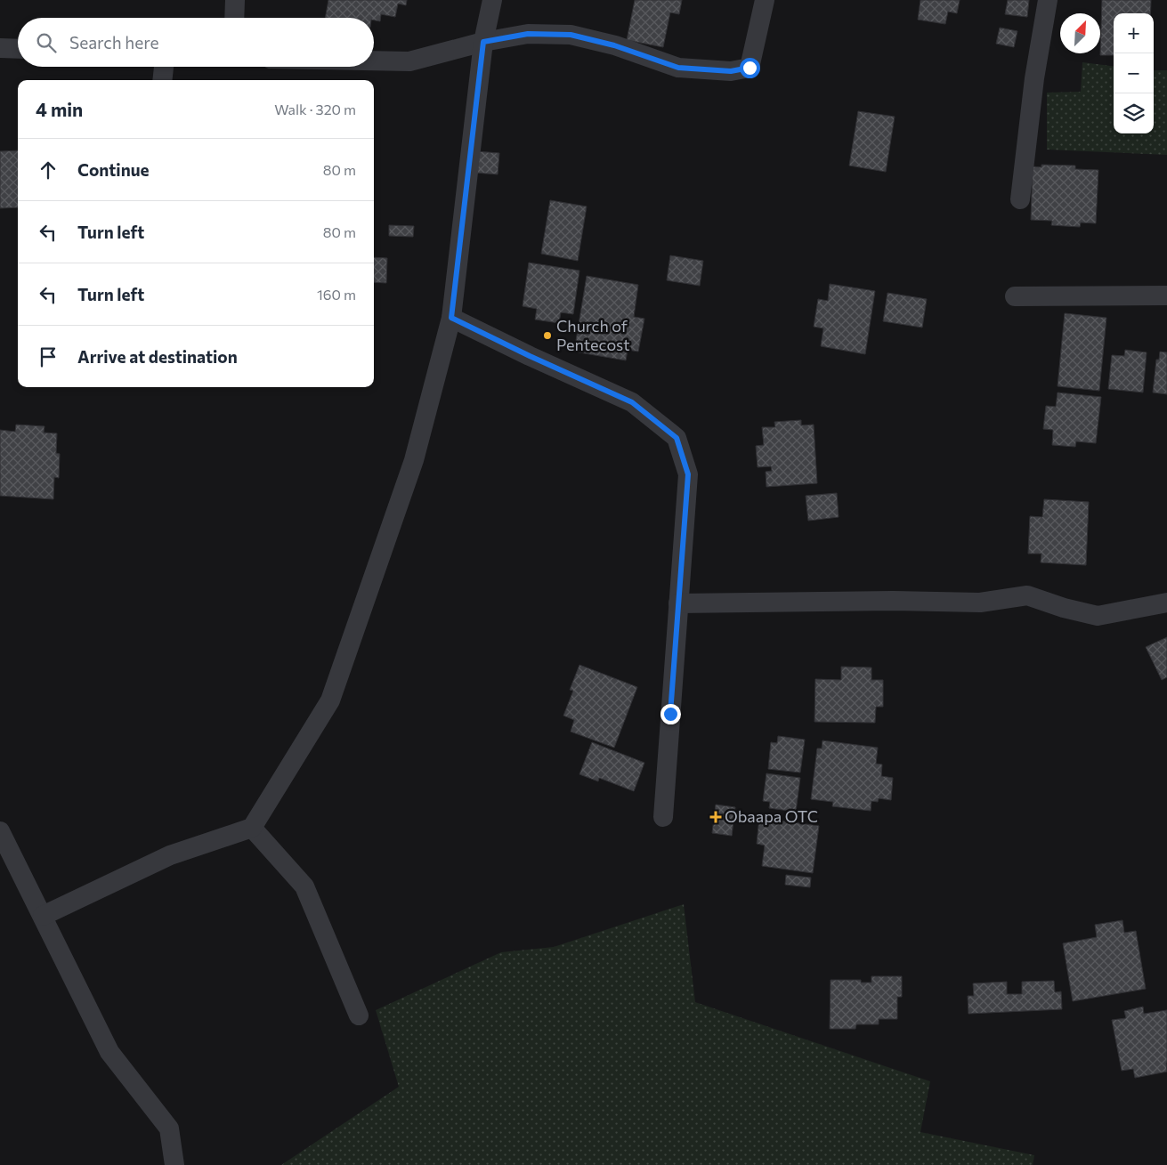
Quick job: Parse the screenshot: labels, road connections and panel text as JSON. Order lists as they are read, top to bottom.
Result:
{
  "places": {
    "other": ["Church of Pentecost"],
    "health": ["Obaapa OTC"]
  },
  "north": "top right",
  "page": {
    "map_buttons": ["+", "−"],
    "search": "Search here",
    "heading": ["4 min", "Walk · 320 m"],
    "list": [
      ["Continue", "80 m"],
      ["Turn left", "80 m"],
      ["Turn left", "160 m"],
      "Arrive at destination"
    ]
  }
}
